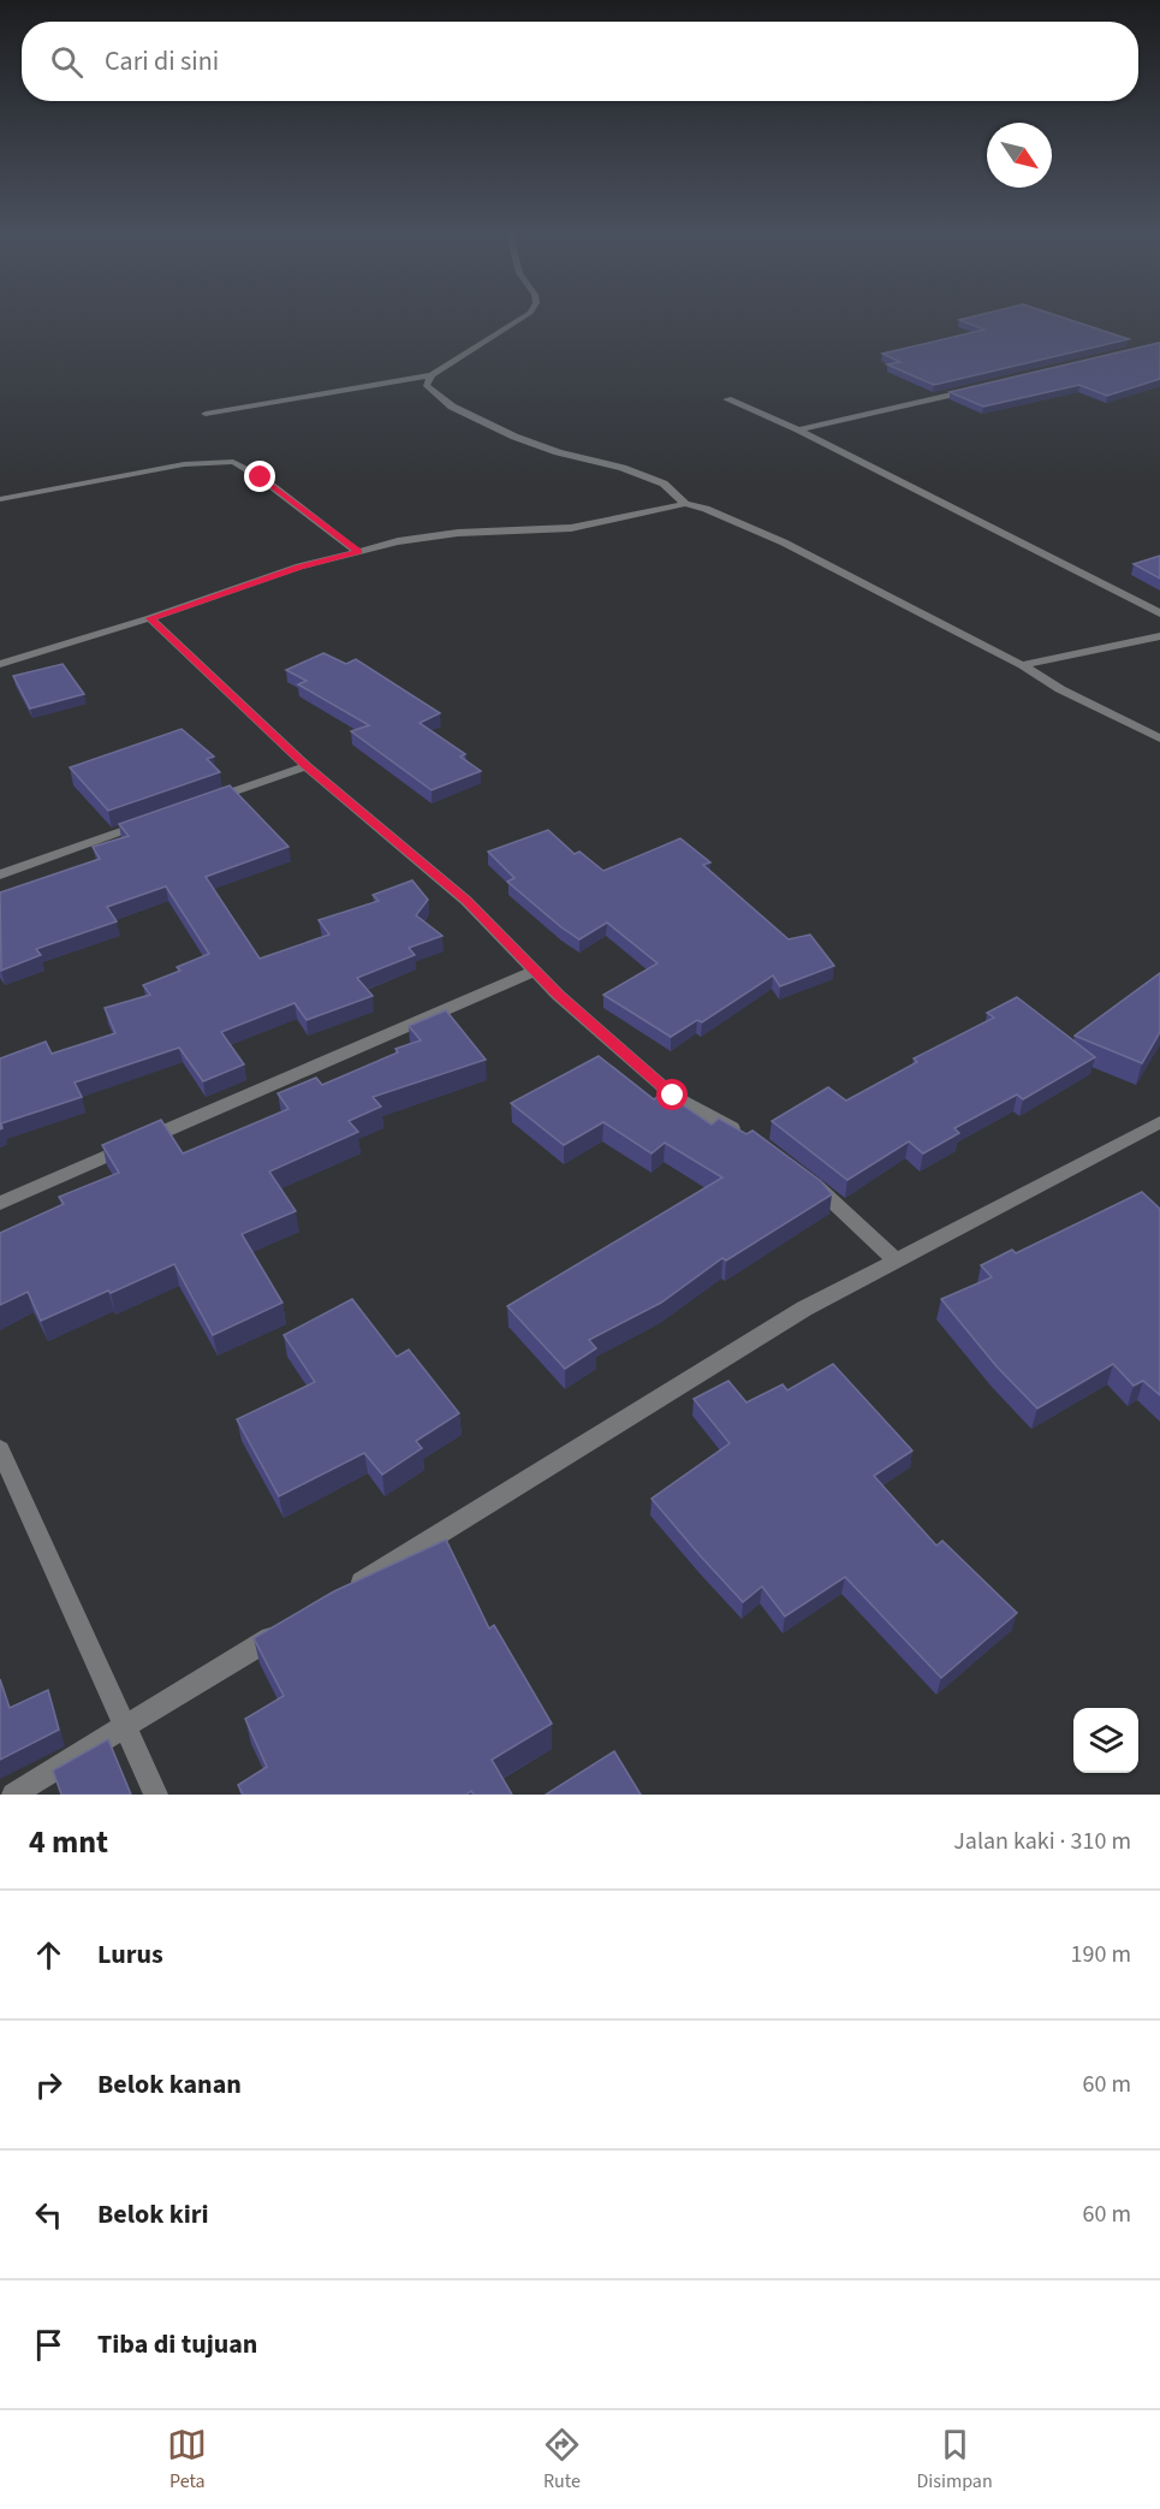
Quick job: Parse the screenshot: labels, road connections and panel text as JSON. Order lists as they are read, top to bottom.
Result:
{
  "north": "bottom right",
  "page": {
    "search": "Cari di sini",
    "heading": ["4 mnt", "Jalan kaki · 310 m"],
    "list": [
      ["Lurus", "190 m"],
      ["Belok kanan", "60 m"],
      ["Belok kiri", "60 m"],
      "Tiba di tujuan"
    ],
    "nav": ["Peta", "Rute", "Disimpan"]
  }
}
